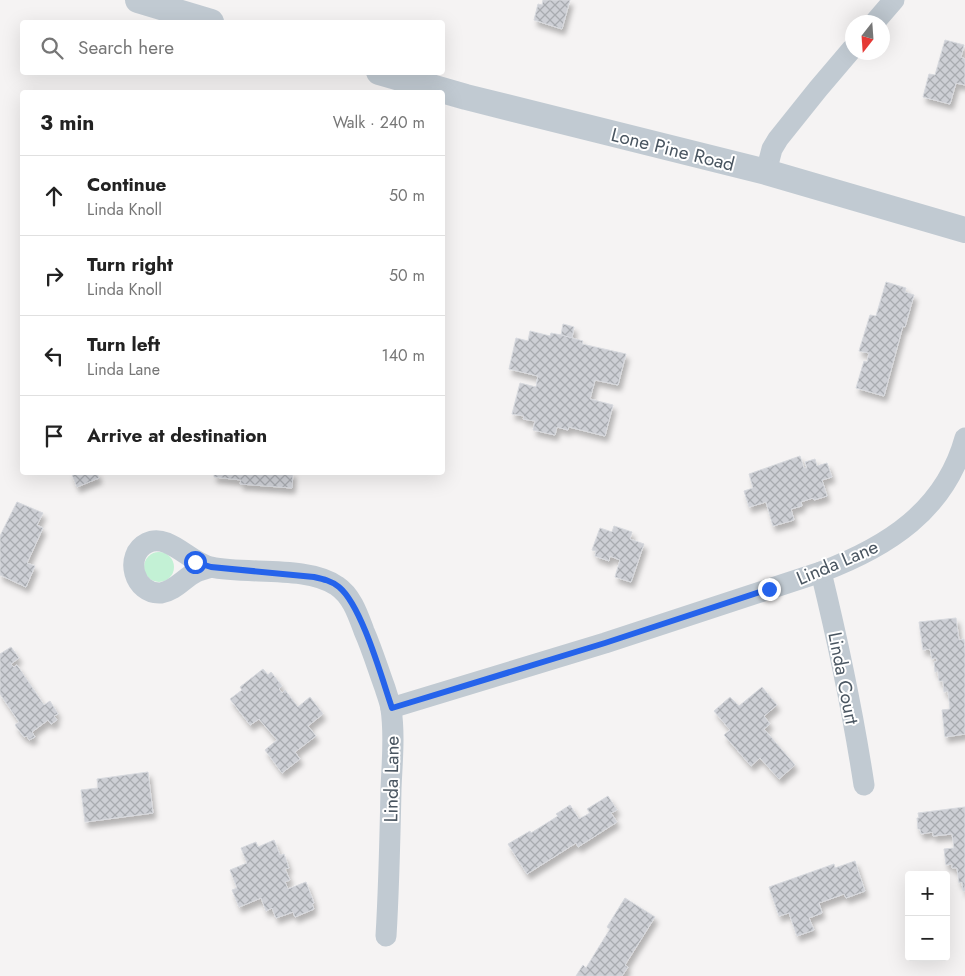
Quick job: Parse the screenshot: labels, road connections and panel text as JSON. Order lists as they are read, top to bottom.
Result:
{
  "streets": {
    "street": ["Lone Pine Road", "Linda Lane", "Linda Court"]
  },
  "crossings": [
    ["Linda Lane", "Linda Court"]
  ],
  "north": "bottom",
  "page": {
    "search": "Search here",
    "heading": ["3 min", "Walk · 240 m"],
    "list": [
      ["Continue", "Linda Knoll", "50 m"],
      ["Turn right", "Linda Knoll", "50 m"],
      ["Turn left", "Linda Lane", "140 m"],
      "Arrive at destination"
    ],
    "map_buttons": ["+", "−"]
  }
}
